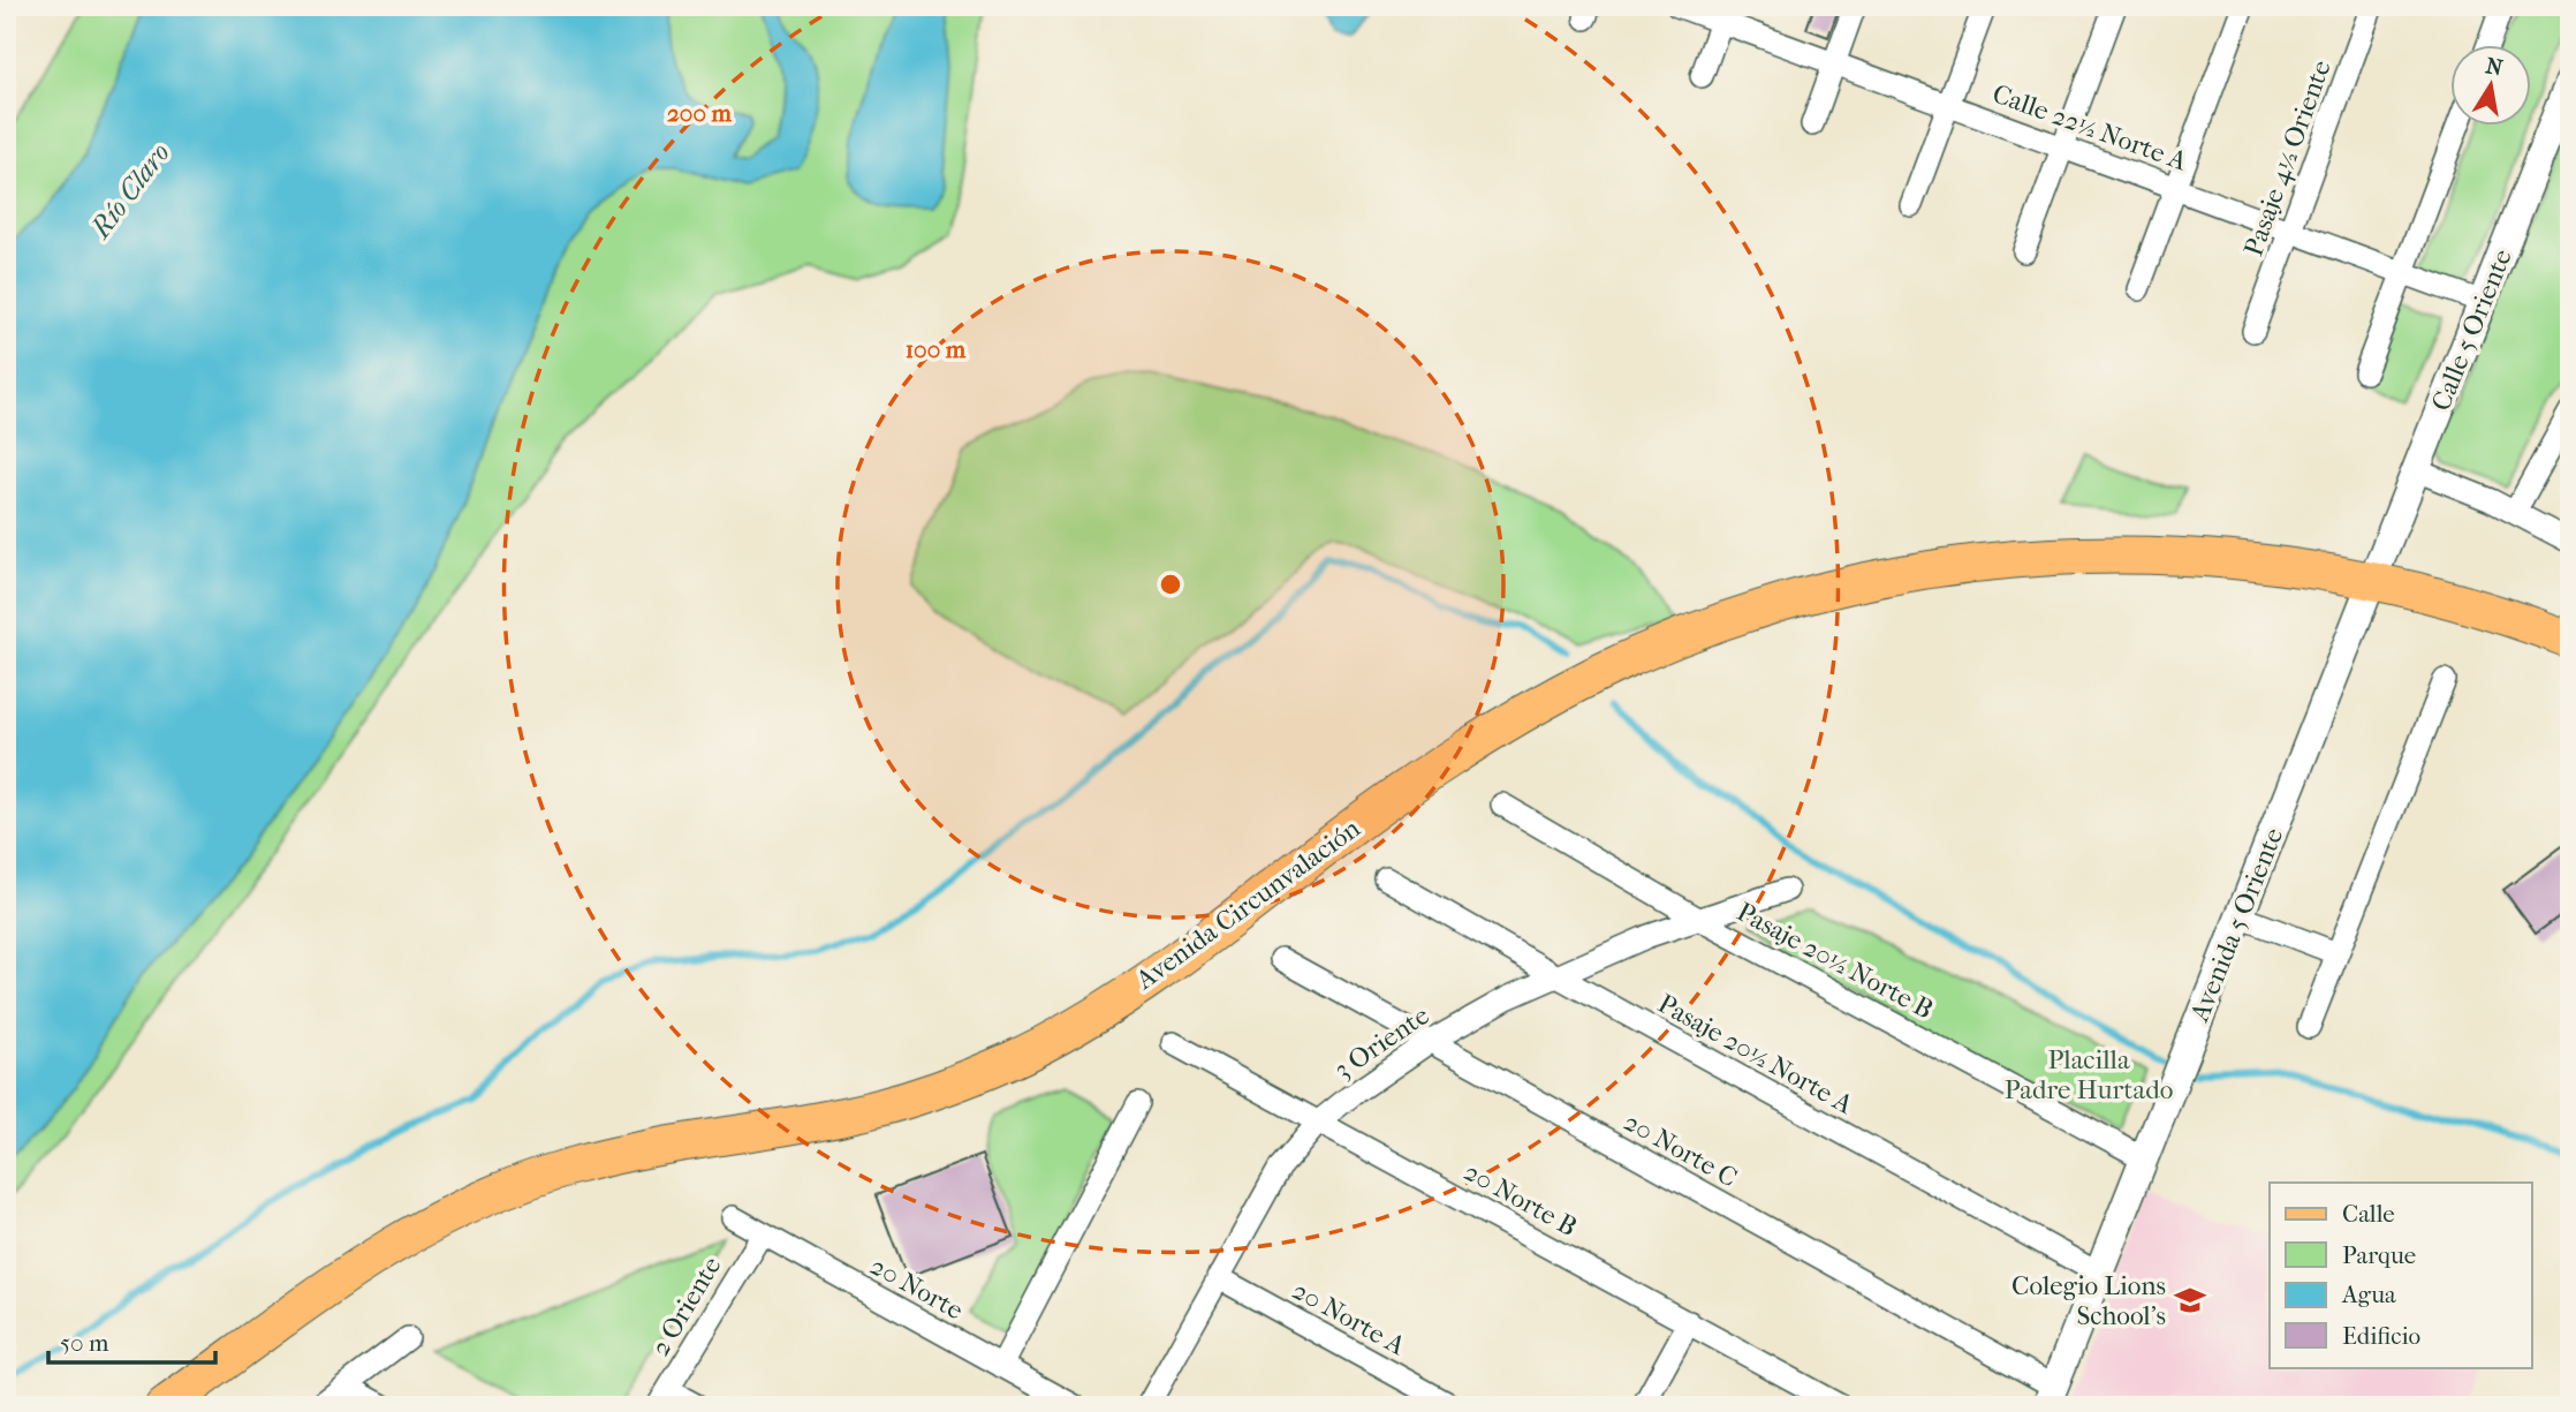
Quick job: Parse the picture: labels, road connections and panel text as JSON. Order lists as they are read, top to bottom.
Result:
{
  "streets": {
    "main road": ["Avenida Circunvalación"],
    "street": [
      "Calle 22½ Norte A",
      "Pasaje 4½ Oriente",
      "Calle 5 Oriente",
      "Avenida 5 Oriente",
      "Pasaje 20½ Norte B",
      "3 Oriente",
      "Pasaje 20½ Norte A",
      "20 Norte C",
      "20 Norte B",
      "20 Norte",
      "2 Oriente",
      "20 Norte A"
    ]
  },
  "crossings": [
    ["Calle 22½ Norte A", "Pasaje 4½ Oriente"],
    ["Calle 22½ Norte A", "Calle 5 Oriente"],
    ["Calle 5 Oriente", "Avenida Circunvalación"],
    ["Calle 5 Oriente", "Avenida 5 Oriente"],
    ["Avenida Circunvalación", "Avenida 5 Oriente"],
    ["Avenida 5 Oriente", "Pasaje 20½ Norte B"],
    ["Avenida 5 Oriente", "Pasaje 20½ Norte A"],
    ["Avenida 5 Oriente", "20 Norte C"],
    ["Pasaje 20½ Norte B", "3 Oriente"],
    ["3 Oriente", "Pasaje 20½ Norte A"],
    ["3 Oriente", "20 Norte C"],
    ["3 Oriente", "20 Norte B"],
    ["3 Oriente", "20 Norte A"],
    ["20 Norte", "2 Oriente"]
  ],
  "water": ["Río Claro"],
  "parks": ["Placilla Padre Hurtado"],
  "places": {
    "school or university": ["Colegio Lions School's"]
  },
  "legend": [
    "Calle",
    "Parque",
    "Agua",
    "Edificio"
  ],
  "scale_bar": "50 m",
  "north": "top",
  "rings": ["200 m", "100 m"]
}
